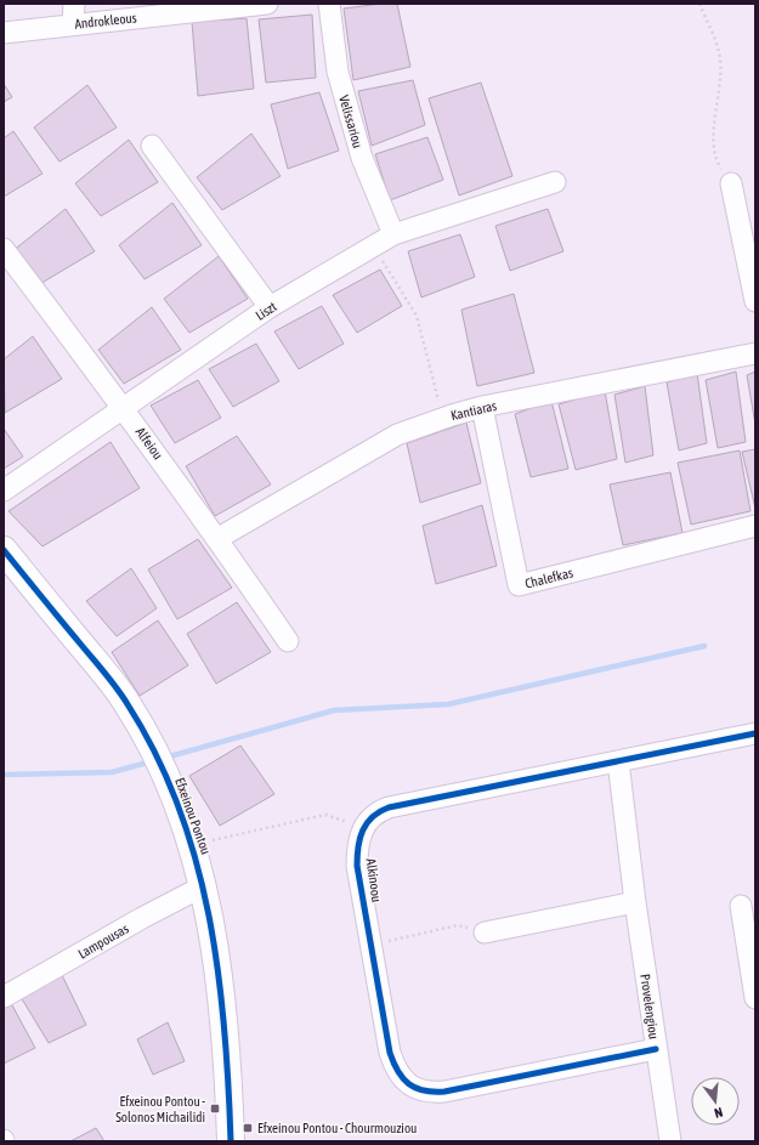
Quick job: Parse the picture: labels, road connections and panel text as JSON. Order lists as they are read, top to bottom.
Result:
{
  "streets": {
    "street": [
      "Androkleous",
      "Velissariou",
      "Liszt",
      "Kantiaras",
      "Alfeiou",
      "Chalefkas",
      "Efxeinou Pontou",
      "Alkinoou",
      "Lampousas",
      "Provelengiou"
    ]
  },
  "crossings": [
    ["Velissariou", "Liszt"],
    ["Liszt", "Alfeiou"],
    ["Kantiaras", "Alfeiou"],
    ["Kantiaras", "Chalefkas"],
    ["Efxeinou Pontou", "Lampousas"],
    ["Alkinoou", "Provelengiou"]
  ],
  "places": {
    "transit": ["Efxeinou Pontou - Solonos Michailidi", "Efxeinou Pontou - Chourmouziou"]
  },
  "north": "bottom"
}
